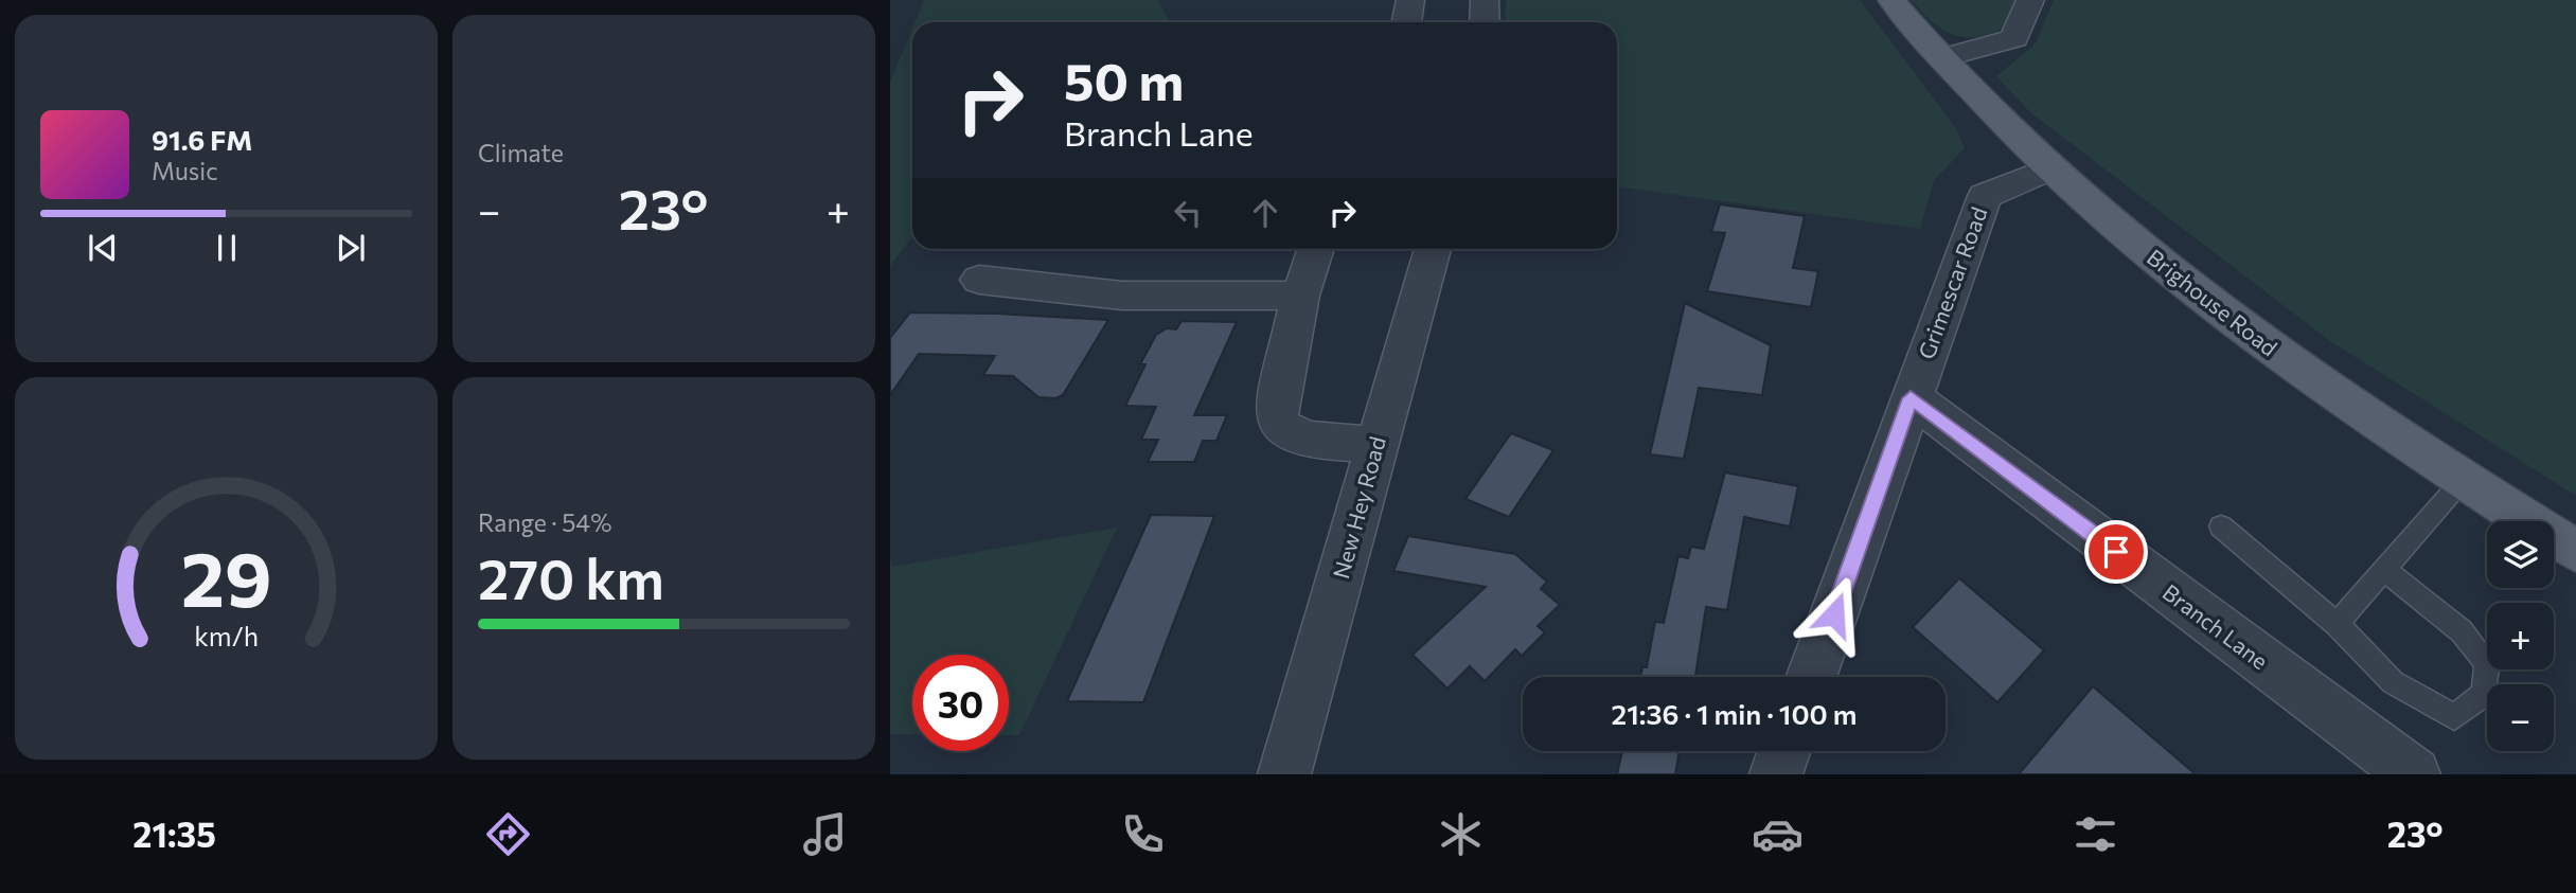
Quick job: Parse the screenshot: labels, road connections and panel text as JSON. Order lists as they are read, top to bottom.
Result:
{
  "streets": {
    "main road": ["Brighouse Road"],
    "street": ["Grimescar Road", "New Hey Road", "Branch Lane"]
  },
  "crossings": [
    ["Grimescar Road", "Brighouse Road"],
    ["Grimescar Road", "Branch Lane"]
  ],
  "page": {
    "tile": [
      "Climate",
      ["Range · 54%", "270 km"]
    ],
    "turn": ["50 m", "Branch Lane"],
    "song": ["91.6 FM", "Music"],
    "heat": ["−", "23°", "+"],
    "map_buttons": ["+", "−"],
    "limit": "30",
    "trip": "21:36 · 1 min · 100 m",
    "tabs": ["21:35", "23°"],
    "gauge": ["29", "km/h"]
  }
}
